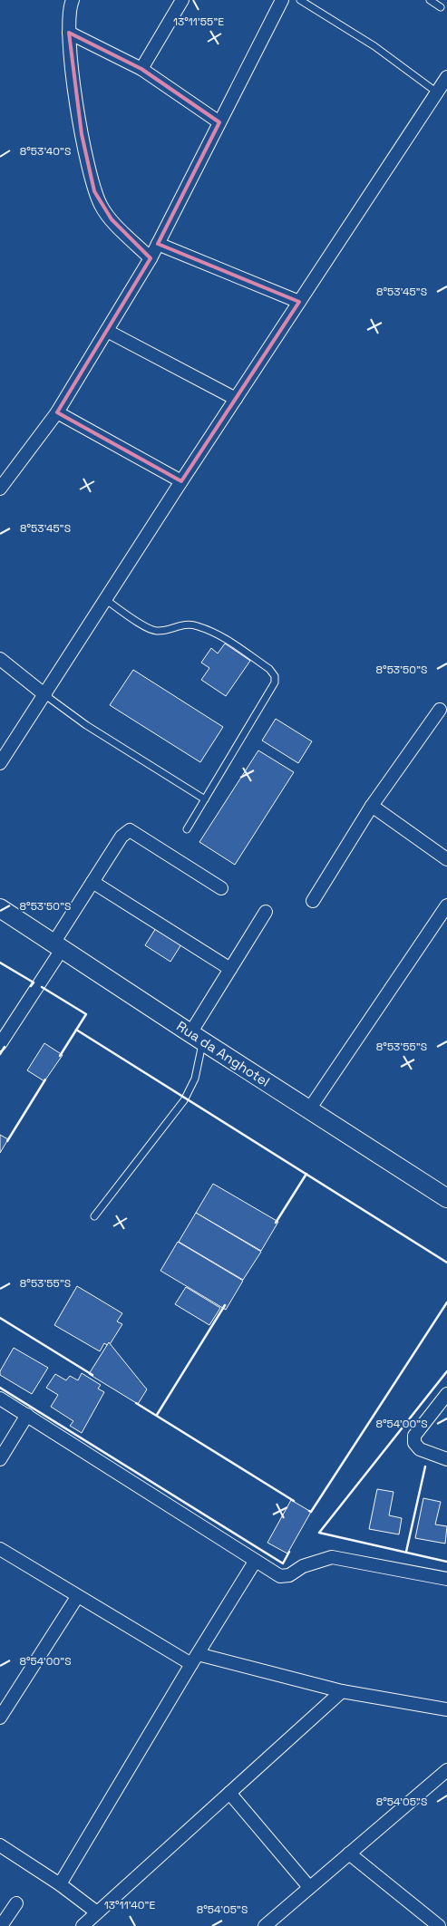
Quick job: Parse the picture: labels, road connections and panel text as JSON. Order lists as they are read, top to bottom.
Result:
{
  "streets": {
    "main road": ["Rua da Anghotel"]
  },
  "coordinates": [
    "13°11'55\"E",
    "8°53'40\"S",
    "8°53'45\"S",
    "8°53'50\"S",
    "8°53'55\"S",
    "8°54'00\"S",
    "8°54'05\"S",
    "13°11'40\"E"
  ]
}
